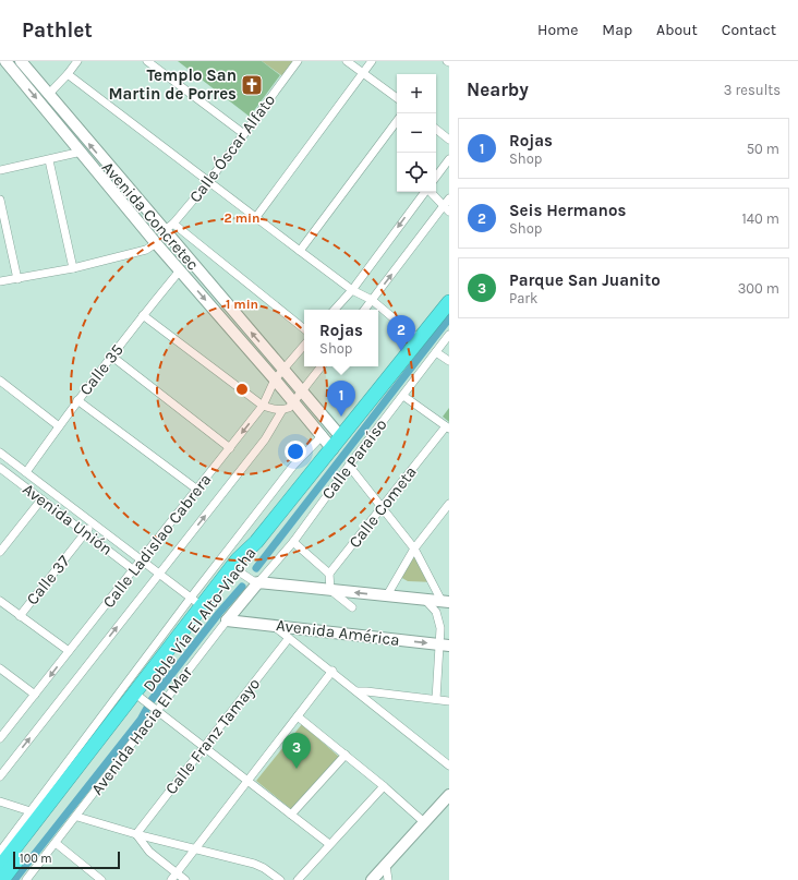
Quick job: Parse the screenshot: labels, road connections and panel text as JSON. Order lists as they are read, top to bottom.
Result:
{
  "streets": {
    "highway": ["Doble Vía El Alto-Viacha"],
    "street": [
      "Calle Óscar Alfato",
      "Avenida Concretec",
      "Calle 35",
      "Calle Paraíso",
      "Calle Cometa",
      "Avenida Unión",
      "Calle Ladislao Cabrera",
      "Calle 37",
      "Avenida América",
      "Avenida Hacia El Mar",
      "Calle Franz Tamayo"
    ]
  },
  "crossings": [
    ["Calle Óscar Alfato", "Avenida Concretec"],
    ["Avenida Concretec", "Calle Ladislao Cabrera"],
    ["Calle Paraíso", "Doble Vía El Alto-Viacha"],
    ["Calle Paraíso", "Avenida Hacia El Mar"],
    ["Avenida Unión", "Calle Ladislao Cabrera"],
    ["Avenida Unión", "Calle 37"],
    ["Doble Vía El Alto-Viacha", "Avenida Hacia El Mar"],
    ["Avenida América", "Avenida Hacia El Mar"]
  ],
  "places": {
    "church": ["Templo San Martin de Porres"]
  },
  "scale_bar": "100 m",
  "page": {
    "header": "Pathlet",
    "nav": [
      "Home",
      "Map",
      "About",
      "Contact"
    ],
    "heading": ["Nearby", "3 results"],
    "map_buttons": ["+", "−"],
    "list": [
      {
        "mark": "1",
        "name": "Rojas",
        "note": "Shop",
        "value": "50 m"
      },
      {
        "mark": "2",
        "name": "Seis Hermanos",
        "note": "Shop",
        "value": "140 m"
      },
      {
        "mark": "3",
        "name": "Parque San Juanito",
        "note": "Park",
        "value": "300 m"
      }
    ],
    "popup": ["Rojas", "Shop"],
    "pins": ["2", "1", "3"],
    "scale": "100 m"
  },
  "rings": ["2 min", "1 min"]
}
